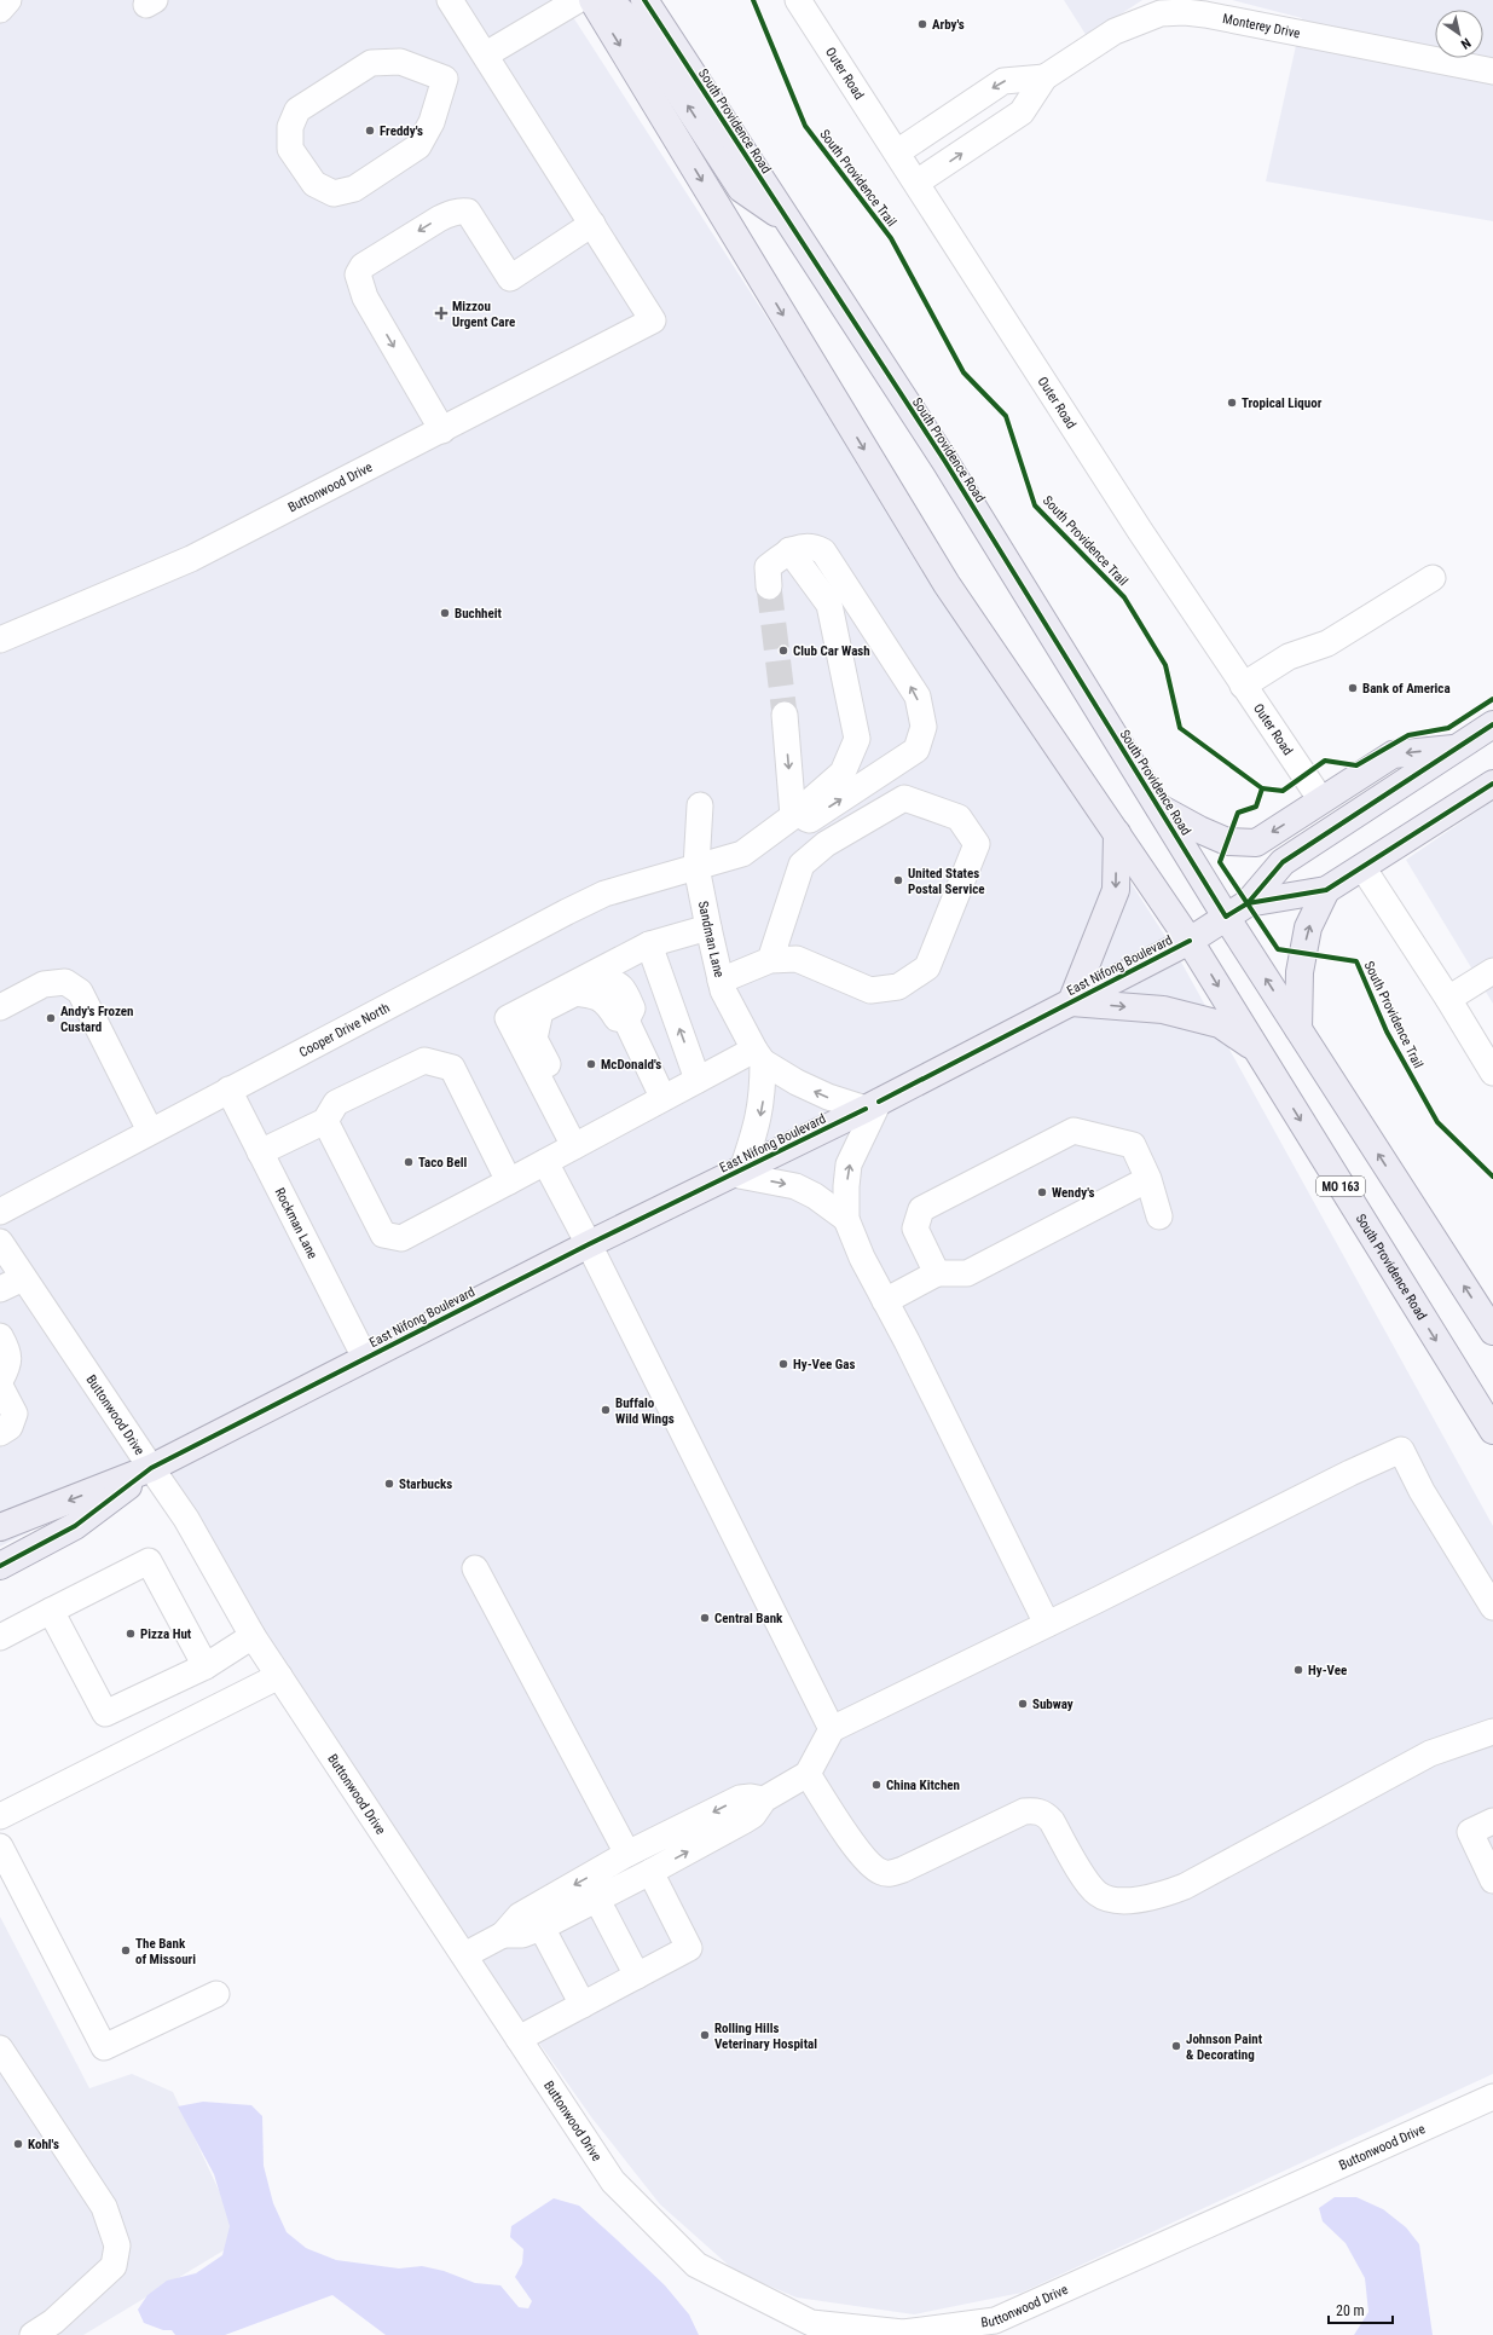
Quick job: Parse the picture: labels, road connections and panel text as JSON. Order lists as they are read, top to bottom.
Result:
{
  "streets": {
    "main road": ["South Providence Road", "East Nifong Boulevard", "MO 163"],
    "street": [
      "Monterey Drive",
      "Outer Road",
      "Buttonwood Drive",
      "Sandman Lane",
      "Cooper Drive North",
      "Rockman Lane"
    ],
    "cycle path": ["South Providence Trail"]
  },
  "crossings": [
    ["Monterey Drive", "Outer Road"],
    ["South Providence Road", "East Nifong Boulevard"],
    ["Buttonwood Drive", "East Nifong Boulevard"],
    ["Sandman Lane", "East Nifong Boulevard"],
    ["Sandman Lane", "Cooper Drive North"],
    ["East Nifong Boulevard", "Rockman Lane"],
    ["Cooper Drive North", "Rockman Lane"]
  ],
  "places": {
    "other": [
      "Arby's",
      "Freddy's",
      "Tropical Liquor",
      "Buchheit",
      "Club Car Wash",
      "Bank of America",
      "United States Postal Service",
      "Andy's Frozen Custard",
      "McDonald's",
      "Taco Bell",
      "Wendy's",
      "Hy-Vee Gas",
      "Buffalo Wild Wings",
      "Starbucks",
      "Central Bank",
      "Pizza Hut",
      "Hy-Vee",
      "Subway",
      "China Kitchen",
      "The Bank of Missouri",
      "Rolling Hills Veterinary Hospital",
      "Johnson Paint & Decorating",
      "Kohl's"
    ],
    "health": ["Mizzou Urgent Care"]
  },
  "scale_bar": "20 m",
  "north": "bottom right"
}
